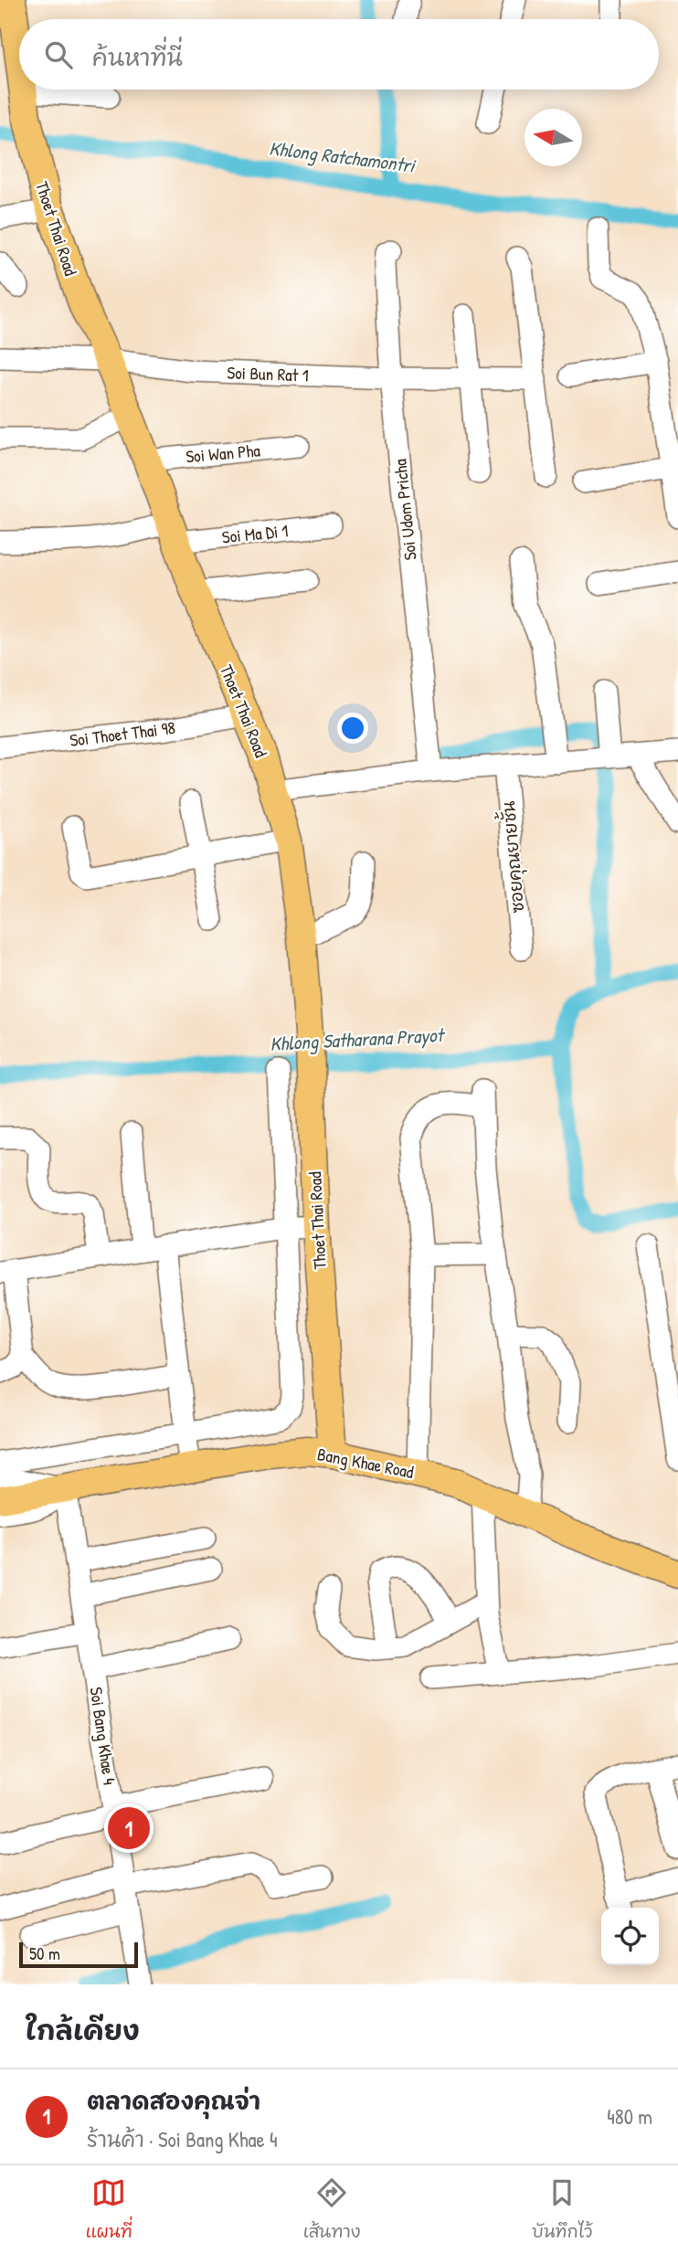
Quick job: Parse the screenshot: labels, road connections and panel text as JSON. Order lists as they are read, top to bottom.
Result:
{
  "streets": {
    "main road": ["Thoet Thai Road", "Bang Khae Road"],
    "street": [
      "Soi Bun Rat 1",
      "Soi Wan Pha",
      "Soi Udom Pricha",
      "Soi Ma Di 1",
      "Soi Thoet Thai 98",
      "ซอยคุณยายชั้น",
      "Soi Bang Khae 4"
    ]
  },
  "crossings": [
    ["Thoet Thai Road", "Soi Bun Rat 1"],
    ["Thoet Thai Road", "Soi Wan Pha"],
    ["Thoet Thai Road", "Soi Ma Di 1"],
    ["Thoet Thai Road", "Soi Thoet Thai 98"],
    ["Thoet Thai Road", "Bang Khae Road"],
    ["Soi Bun Rat 1", "Soi Udom Pricha"],
    ["Bang Khae Road", "Soi Bang Khae 4"]
  ],
  "water": ["Khlong Ratchamontri", "Khlong Satharana Prayot"],
  "scale_bar": "50 m",
  "north": "left",
  "page": {
    "search": "ค้นหาที่นี่",
    "pins": "1",
    "scale": "50 m",
    "heading": "ใกล้เคียง",
    "list": [
      {
        "mark": "1",
        "name": "ตลาดสองคุณจ่า",
        "note": "ร้านค้า · Soi Bang Khae 4",
        "value": "480 m"
      }
    ],
    "nav": ["แผนที่", "เส้นทาง", "บันทึกไว้"]
  }
}
